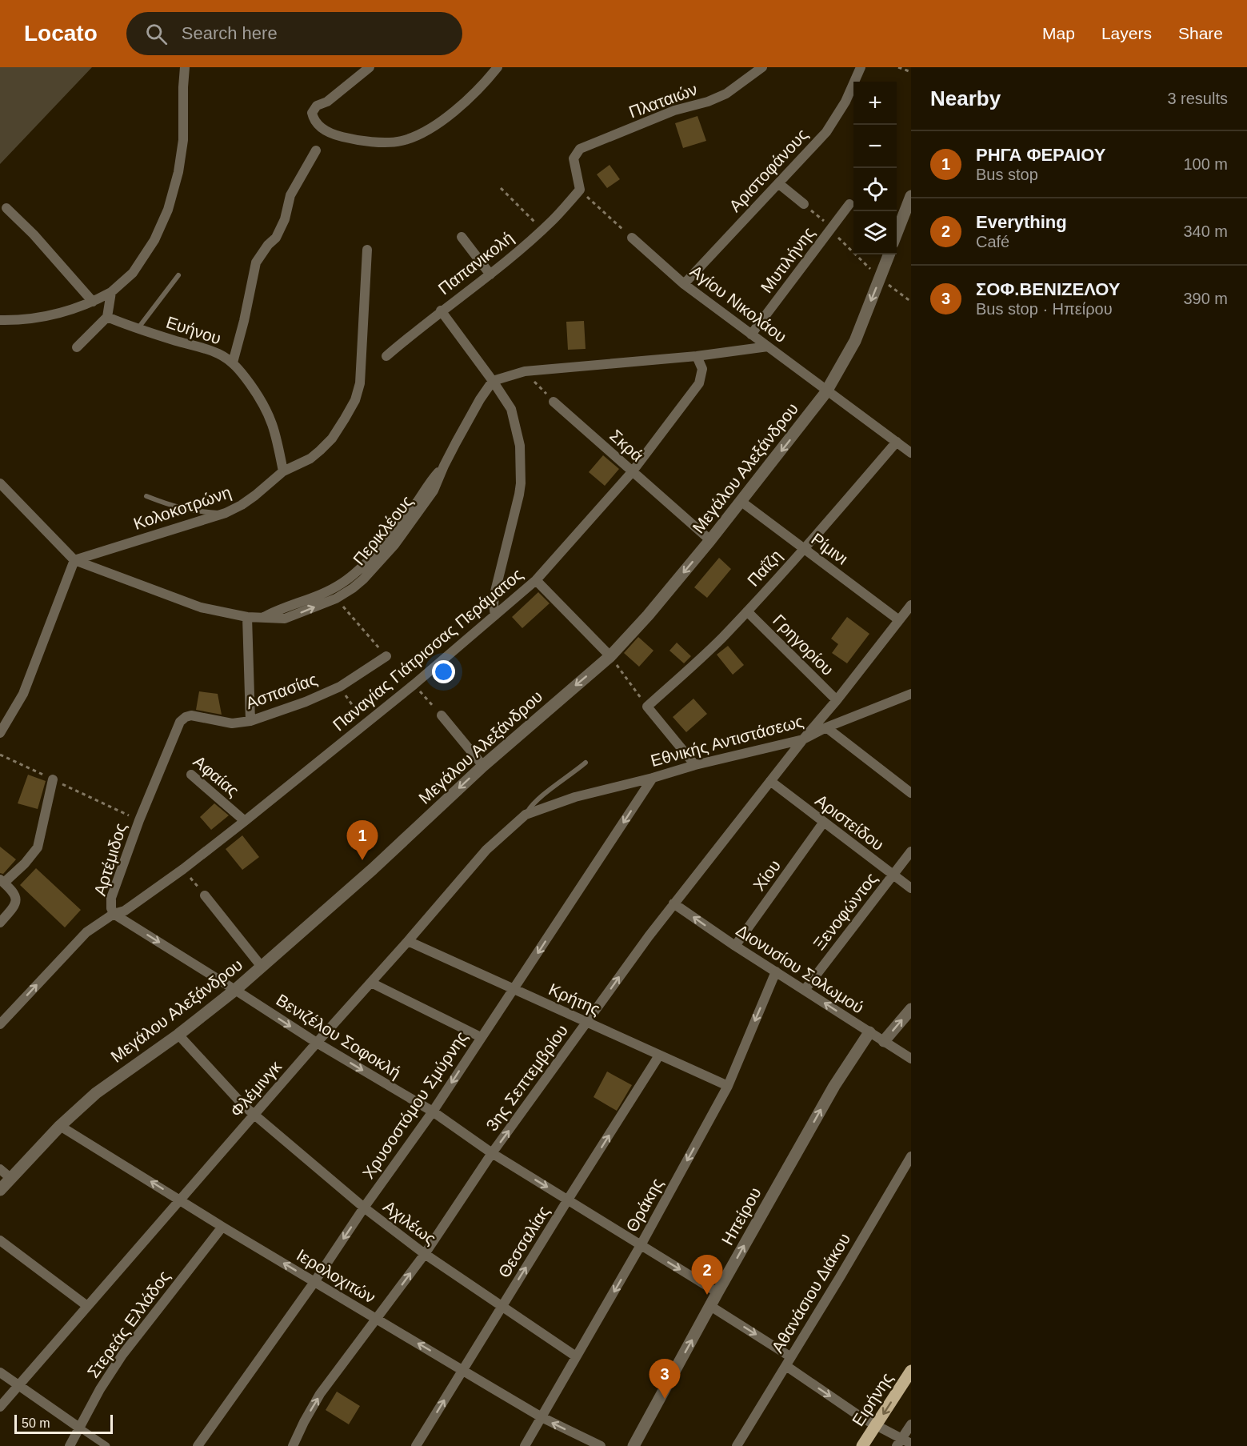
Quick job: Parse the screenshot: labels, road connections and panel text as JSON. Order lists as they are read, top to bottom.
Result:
{
  "streets": {
    "main road": ["Ειρήνης"],
    "street": [
      "Πλαταιών",
      "Αριστοφάνους",
      "Μυτιλήνης",
      "Παπανικολή",
      "Αγίου Νικολάου",
      "Ευήνου",
      "Σκρά",
      "Μεγάλου Αλεξάνδρου",
      "Κολοκοτρώνη",
      "Περικλέους",
      "Ρίμινι",
      "Παΐζη",
      "Γρηγορίου",
      "Παναγίας Γιάτρισσας Περάματος",
      "Ασπασίας",
      "Εθνικής Αντιστάσεως",
      "Αφαίας",
      "Αριστείδου",
      "Αρτέμιδος",
      "Χίου",
      "Ξενοφώντος",
      "Διονυσίου Σολωμού",
      "Κρήτης",
      "Βενιζέλου Σοφοκλή",
      "3ης Σεπτεμβρίου",
      "Φλέμινγκ",
      "Χρυσοστόμου Σμύρνης",
      "Θράκης",
      "Ηπείρου",
      "Αχιλέως",
      "Θεσσαλίας",
      "Ιερολοχιτών",
      "Αθανάσιου Διάκου",
      "Στερεάς Ελλάδος"
    ]
  },
  "crossings": [
    ["Πλαταιών", "Παπανικολή"],
    ["Αριστοφάνους", "Αγίου Νικολάου"],
    ["Μυτιλήνης", "Αγίου Νικολάου"],
    ["Αγίου Νικολάου", "Παΐζη"],
    ["Ευήνου", "Κολοκοτρώνη"],
    ["Σκρά", "Μεγάλου Αλεξάνδρου"],
    ["Σκρά", "Παναγίας Γιάτρισσας Περάματος"],
    ["Μεγάλου Αλεξάνδρου", "Ρίμινι"],
    ["Μεγάλου Αλεξάνδρου", "Βενιζέλου Σοφοκλή"],
    ["Μεγάλου Αλεξάνδρου", "Αχιλέως"],
    ["Μεγάλου Αλεξάνδρου", "Ιερολοχιτών"],
    ["Κολοκοτρώνη", "Περικλέους"],
    ["Ρίμινι", "Παΐζη"],
    ["Ρίμινι", "3ης Σεπτεμβρίου"],
    ["Παΐζη", "Γρηγορίου"],
    ["Γρηγορίου", "3ης Σεπτεμβρίου"],
    ["Παναγίας Γιάτρισσας Περάματος", "Αφαίας"],
    ["Παναγίας Γιάτρισσας Περάματος", "Αρτέμιδος"],
    ["Παναγίας Γιάτρισσας Περάματος", "Βενιζέλου Σοφοκλή"],
    ["Ασπασίας", "Αρτέμιδος"],
    ["Εθνικής Αντιστάσεως", "3ης Σεπτεμβρίου"],
    ["Εθνικής Αντιστάσεως", "Φλέμινγκ"],
    ["Εθνικής Αντιστάσεως", "Χρυσοστόμου Σμύρνης"],
    ["Αριστείδου", "Χίου"],
    ["Αριστείδου", "Ξενοφώντος"],
    ["Αριστείδου", "3ης Σεπτεμβρίου"],
    ["Αρτέμιδος", "Βενιζέλου Σοφοκλή"],
    ["Χίου", "Διονυσίου Σολωμού"],
    ["Ξενοφώντος", "Διονυσίου Σολωμού"],
    ["Διονυσίου Σολωμού", "3ης Σεπτεμβρίου"],
    ["Διονυσίου Σολωμού", "Θράκης"],
    ["Διονυσίου Σολωμού", "Ηπείρου"],
    ["Κρήτης", "3ης Σεπτεμβρίου"],
    ["Κρήτης", "Φλέμινγκ"],
    ["Κρήτης", "Χρυσοστόμου Σμύρνης"],
    ["Κρήτης", "Θράκης"],
    ["Κρήτης", "Θεσσαλίας"],
    ["Βενιζέλου Σοφοκλή", "3ης Σεπτεμβρίου"],
    ["Βενιζέλου Σοφοκλή", "Φλέμινγκ"],
    ["Βενιζέλου Σοφοκλή", "Χρυσοστόμου Σμύρνης"],
    ["Βενιζέλου Σοφοκλή", "Θράκης"],
    ["Βενιζέλου Σοφοκλή", "Ηπείρου"],
    ["Βενιζέλου Σοφοκλή", "Θεσσαλίας"],
    ["3ης Σεπτεμβρίου", "Αχιλέως"],
    ["3ης Σεπτεμβρίου", "Ιερολοχιτών"],
    ["Φλέμινγκ", "Αχιλέως"],
    ["Φλέμινγκ", "Ιερολοχιτών"],
    ["Χρυσοστόμου Σμύρνης", "Αχιλέως"],
    ["Χρυσοστόμου Σμύρνης", "Ιερολοχιτών"],
    ["Θράκης", "Αχιλέως"],
    ["Θράκης", "Ιερολοχιτών"],
    ["Αχιλέως", "Θεσσαλίας"],
    ["Θεσσαλίας", "Ιερολοχιτών"],
    ["Ιερολοχιτών", "Στερεάς Ελλάδος"]
  ],
  "one_way": [
    "Μεγάλου Αλεξάνδρου",
    "Αρτέμιδος",
    "Διονυσίου Σολωμού",
    "3ης Σεπτεμβρίου",
    "Χρυσοστόμου Σμύρνης",
    "Θράκης",
    "Ηπείρου",
    "Θεσσαλίας",
    "Ιερολοχιτών",
    "Ειρήνης"
  ],
  "scale_bar": "50 m",
  "page": {
    "header": "Locato",
    "search": "Search here",
    "nav": ["Map", "Layers", "Share"],
    "heading": ["Nearby", "3 results"],
    "map_buttons": ["+", "−"],
    "list": [
      {
        "mark": "1",
        "name": "ΡΗΓΑ ΦΕΡΑΙΟΥ",
        "note": "Bus stop",
        "value": "100 m"
      },
      {
        "mark": "2",
        "name": "Everything",
        "note": "Café",
        "value": "340 m"
      },
      {
        "mark": "3",
        "name": "ΣΟΦ.ΒΕΝΙΖΕΛΟΥ",
        "note": "Bus stop · Ηπείρου",
        "value": "390 m"
      }
    ],
    "pins": ["1", "2", "3"],
    "scale": "50 m"
  }
}
